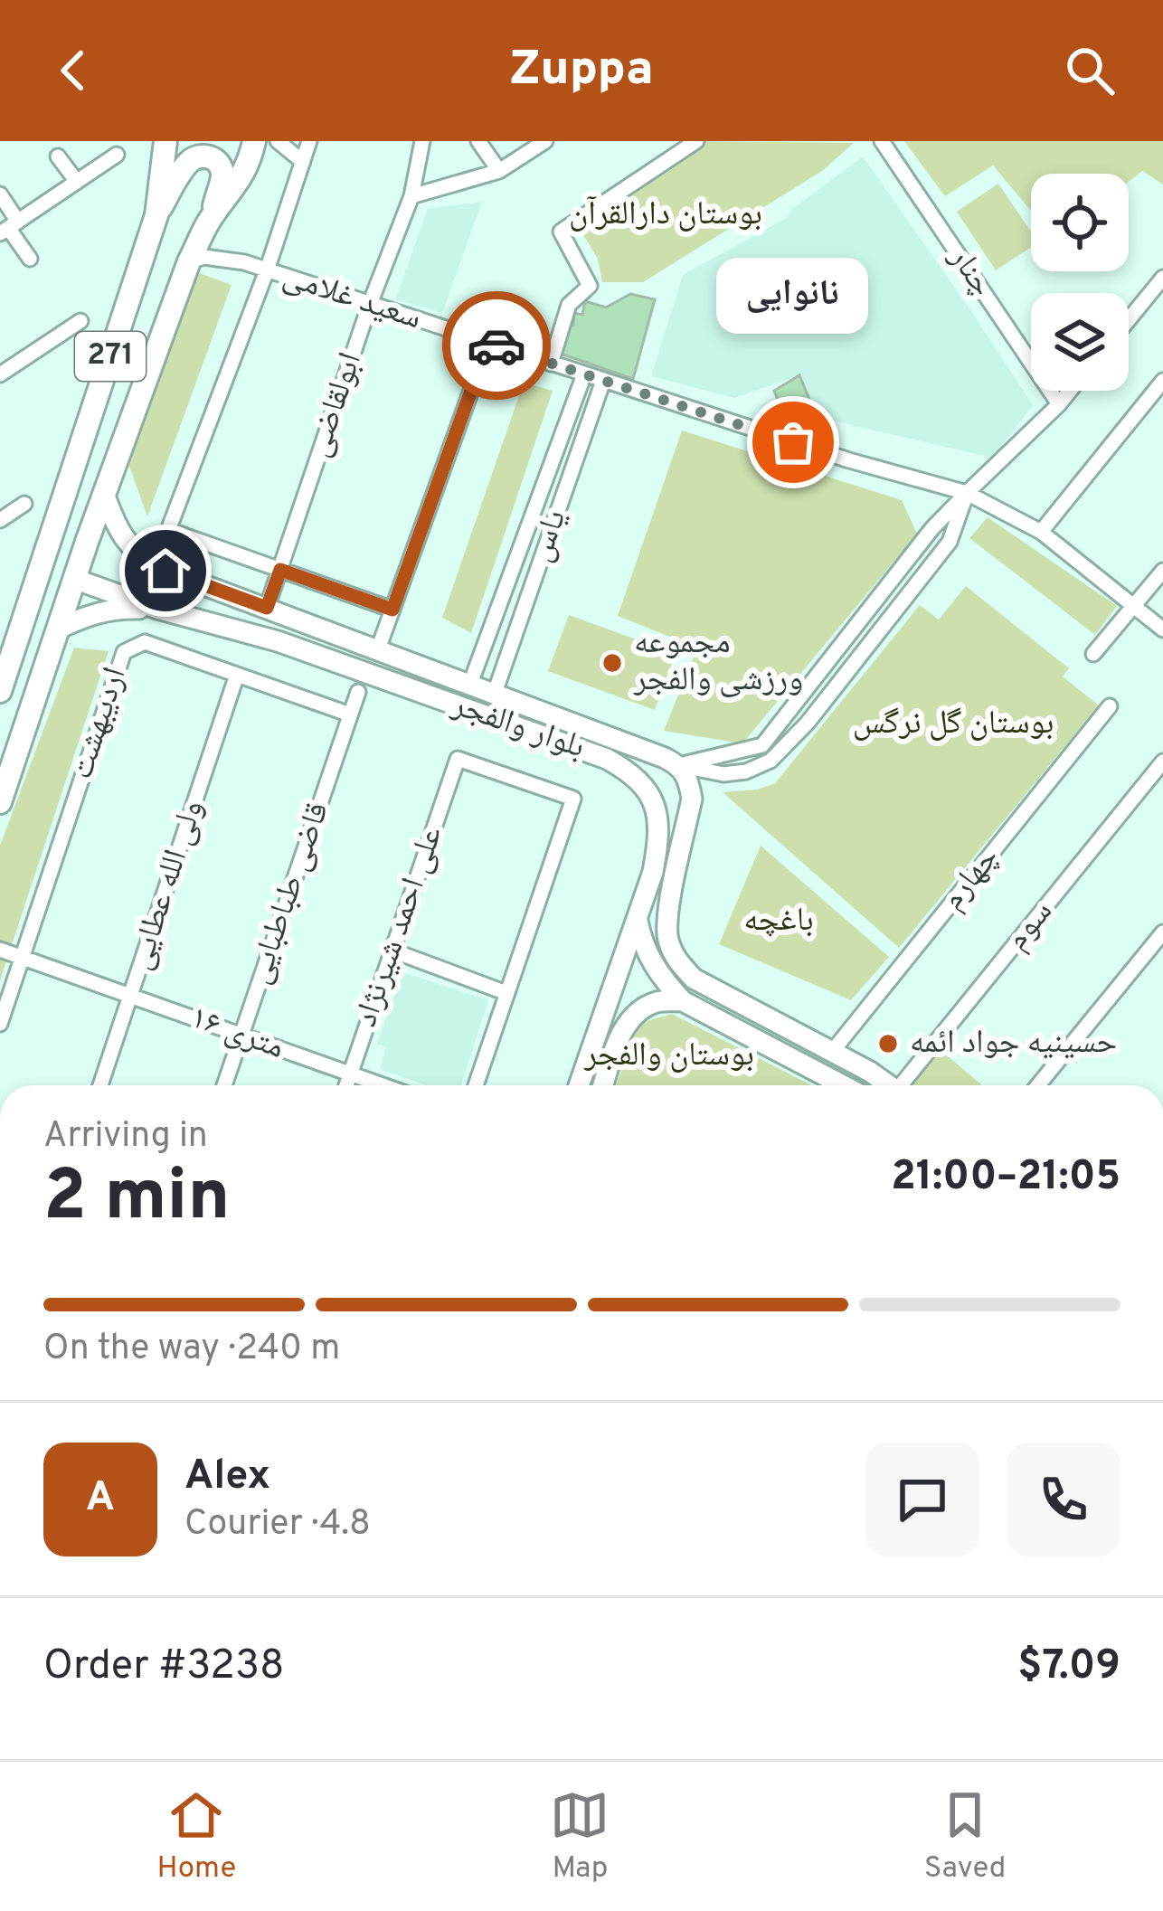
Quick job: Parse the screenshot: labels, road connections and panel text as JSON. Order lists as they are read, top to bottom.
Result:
{
  "streets": {
    "main road": ["271", "بلوار والفجر"],
    "street": [
      "چنار",
      "سعید غلامی",
      "ابولقاضی",
      "یاس",
      "اردیبهشت",
      "چهارم",
      "ولی الله عطایی",
      "قاضی طباطبایی",
      "سوم",
      "علی احمد شیرنژاد",
      "۱۶ متری"
    ]
  },
  "crossings": [
    ["سعید غلامی", "271"],
    ["سعید غلامی", "ابولقاضی"],
    ["سعید غلامی", "یاس"],
    ["271", "بلوار والفجر"],
    ["ابولقاضی", "بلوار والفجر"],
    ["یاس", "بلوار والفجر"],
    ["اردیبهشت", "ولی الله عطایی"],
    ["اردیبهشت", "قاضی طباطبایی"],
    ["اردیبهشت", "۱۶ متری"],
    ["ولی الله عطایی", "۱۶ متری"],
    ["قاضی طباطبایی", "۱۶ متری"],
    ["علی احمد شیرنژاد", "۱۶ متری"]
  ],
  "parks": [
    "بوستان دارالقرآن",
    "بوستان گل نرگس",
    "باغچه",
    "بوستان والفجر"
  ],
  "places": ["نانوایی", "مجموعه ورزشی والفجر", "حسینیه جواد ائمه"],
  "page": {
    "header": "Zuppa",
    "bubble": "نانوایی",
    "heading": ["2 min", "Arriving in", "21:00–21:05"],
    "panel": [
      "Alex",
      "Courier · 4.8",
      "Order #3238",
      "$7.09"
    ],
    "bar": "On the way · 240 m",
    "round": "A",
    "tabs": ["Home", "Map", "Saved"]
  }
}
